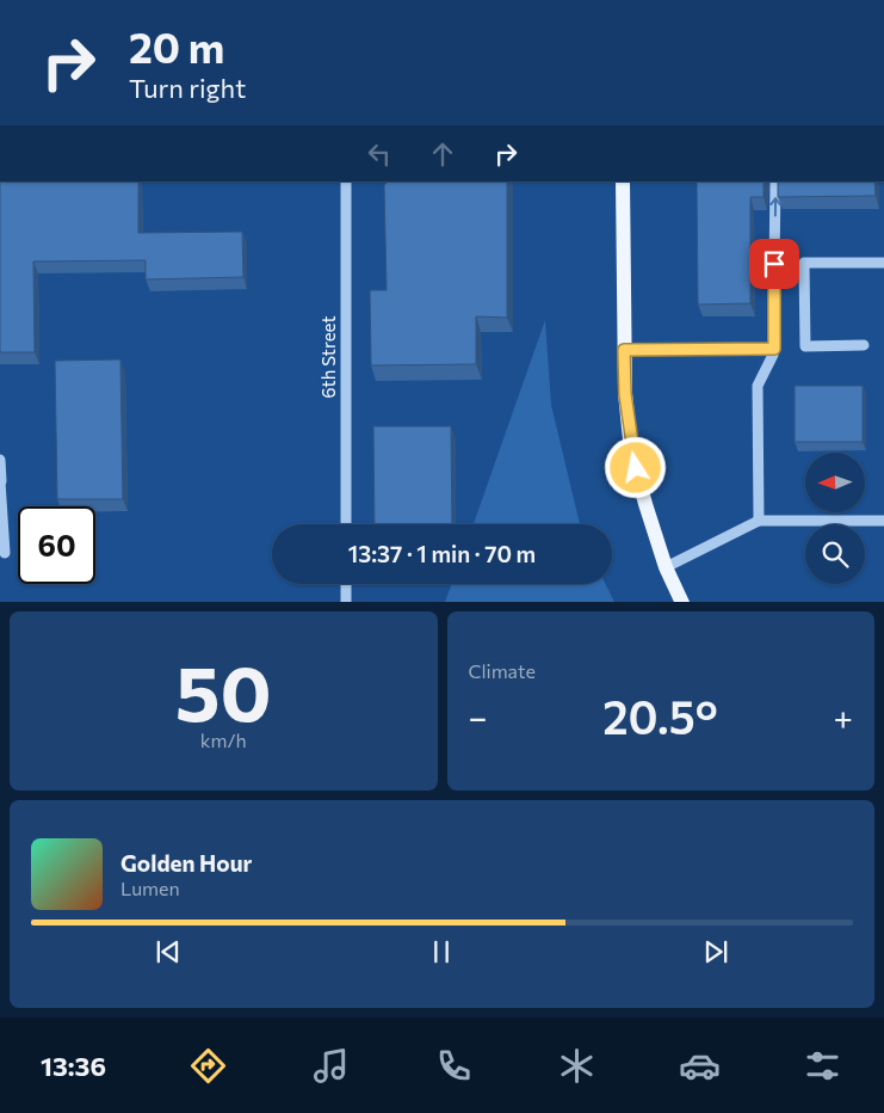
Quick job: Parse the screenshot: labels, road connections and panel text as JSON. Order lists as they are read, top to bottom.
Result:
{
  "streets": {
    "street": ["6th Street"]
  },
  "north": "left",
  "page": {
    "turn": ["20 m", "Turn right"],
    "limit": "60",
    "trip": "13:37 · 1 min · 70 m",
    "tile": [
      ["50", "km/h"],
      "Climate"
    ],
    "heat": ["−", "20.5°", "+"],
    "song": ["Golden Hour", "Lumen"],
    "tabs": "13:36"
  }
}
